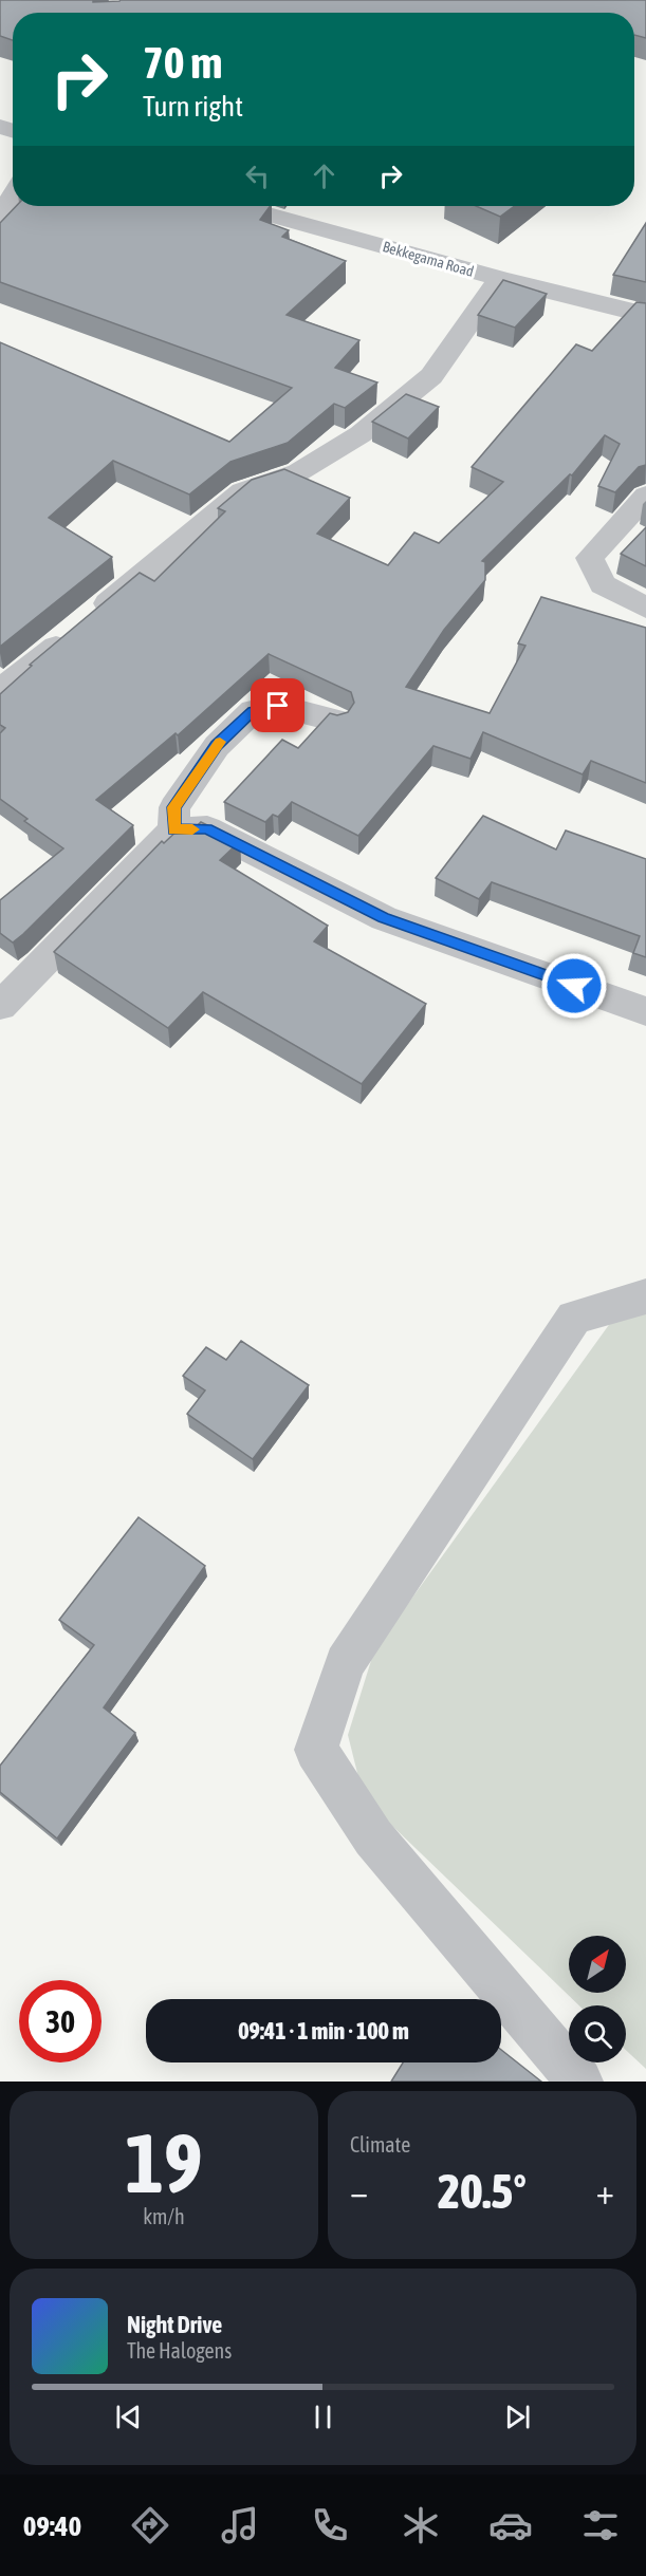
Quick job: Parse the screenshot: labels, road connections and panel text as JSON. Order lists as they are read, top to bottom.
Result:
{
  "streets": {
    "street": ["Bekkegama Road"]
  },
  "north": "top right",
  "page": {
    "turn": ["70 m", "Turn right"],
    "limit": "30",
    "trip": "09:41 · 1 min · 100 m",
    "tile": [
      ["19", "km/h"],
      "Climate"
    ],
    "heat": ["−", "20.5°", "+"],
    "song": ["Night Drive", "The Halogens"],
    "tabs": "09:40"
  }
}
